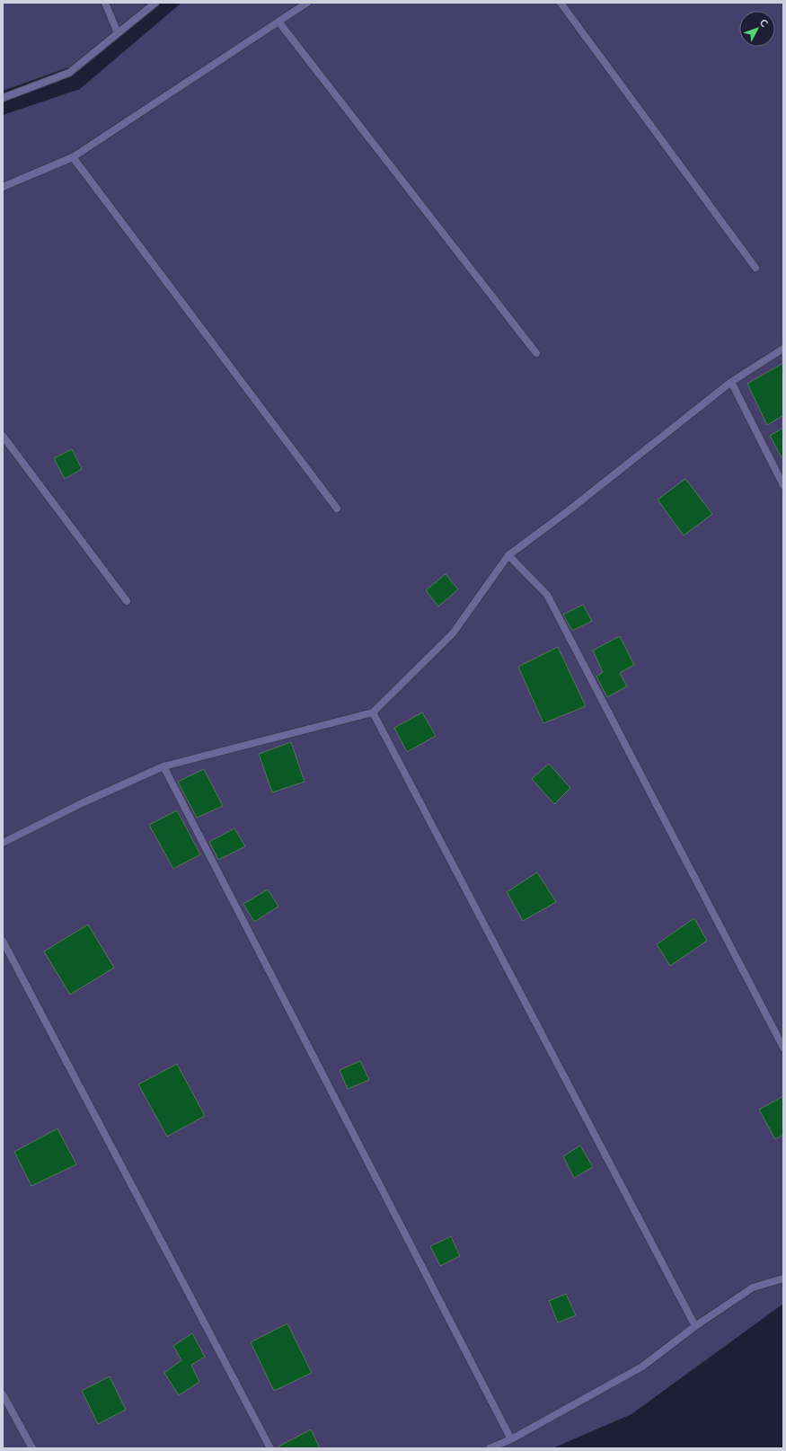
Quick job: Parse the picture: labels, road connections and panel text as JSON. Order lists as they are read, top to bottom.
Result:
{
  "north": "top right"
}
